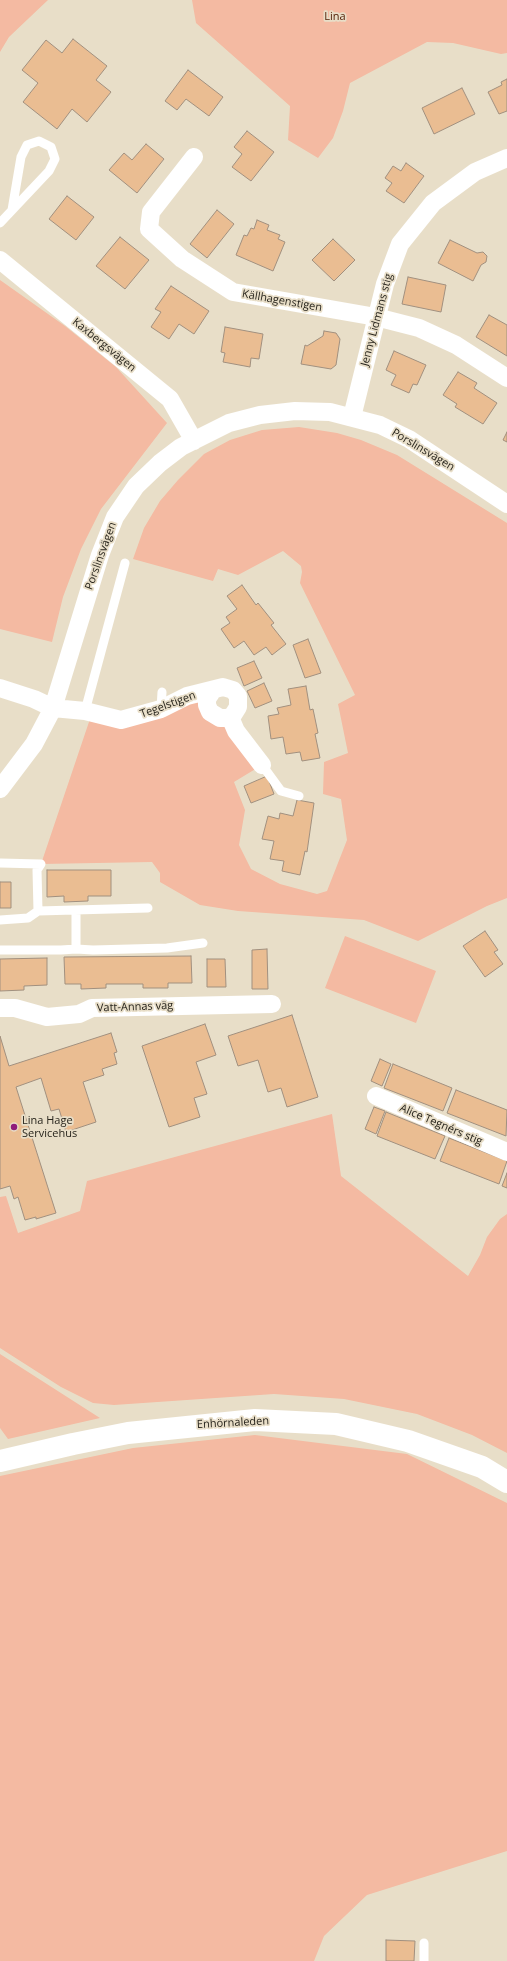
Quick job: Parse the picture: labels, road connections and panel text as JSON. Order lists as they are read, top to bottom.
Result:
{
  "streets": {
    "street": [
      "Källhagenstigen",
      "Jenny Lidmans stig",
      "Kaxbergsvägen",
      "Porslinsvägen",
      "Tegelstigen",
      "Vatt-Annas väg",
      "Alice Tegnérs stig",
      "Enhörnaleden"
    ]
  },
  "crossings": [
    ["Källhagenstigen", "Jenny Lidmans stig"],
    ["Jenny Lidmans stig", "Porslinsvägen"],
    ["Kaxbergsvägen", "Porslinsvägen"],
    ["Porslinsvägen", "Tegelstigen"]
  ],
  "parks": ["Lina"],
  "places": ["Lina Hage Servicehus"]
}
